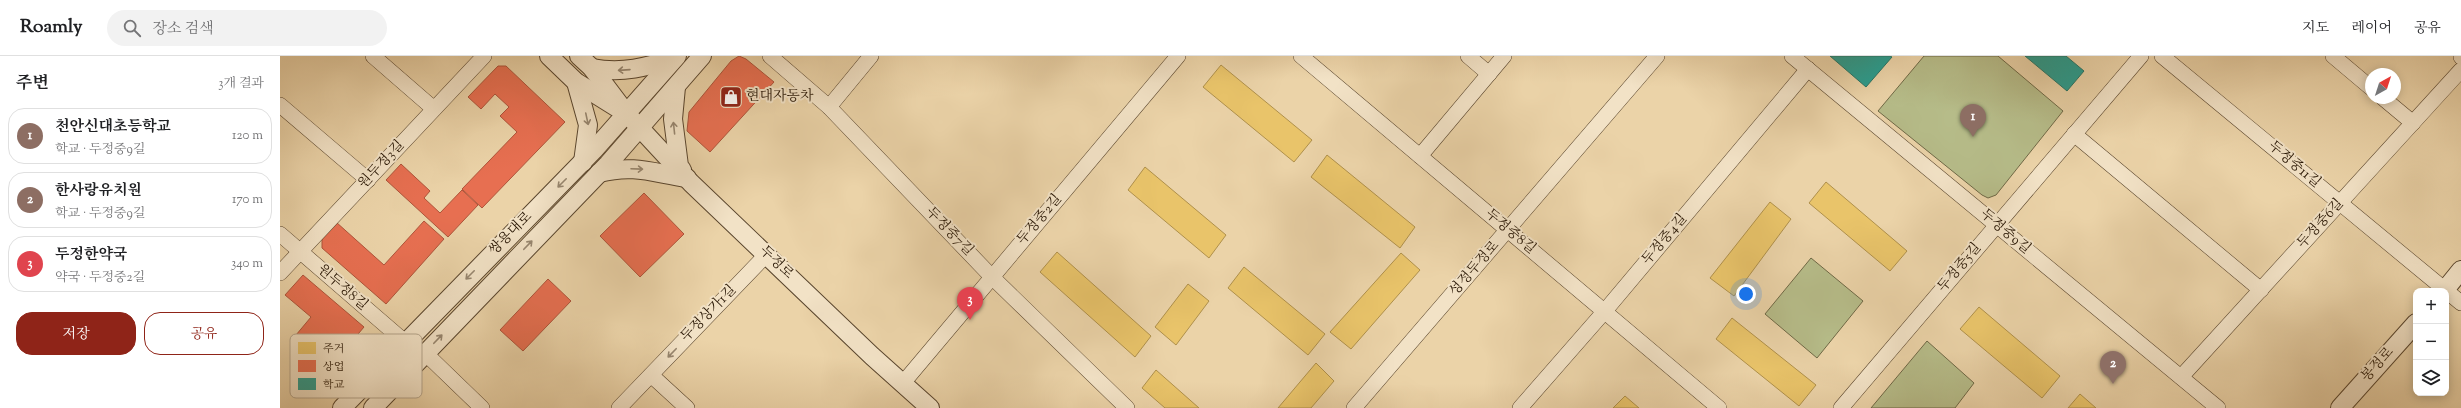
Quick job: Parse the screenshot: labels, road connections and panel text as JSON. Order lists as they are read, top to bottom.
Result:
{
  "streets": {
    "street": [
      "원두정3길",
      "두정중11길",
      "두정중2길",
      "두정중6길",
      "두정중7길",
      "두정중8길",
      "두정중9길",
      "쌍용대로",
      "두정중4길",
      "두정로",
      "두정중5길",
      "성정두정로",
      "원두정8길",
      "두정상가1길",
      "봉정로"
    ]
  },
  "crossings": [
    ["원두정3길", "원두정8길"],
    ["두정중11길", "두정중6길"],
    ["두정중2길", "두정중7길"],
    ["두정중2길", "두정로"],
    ["두정중6길", "두정중9길"],
    ["두정중8길", "두정중4길"],
    ["두정중8길", "성정두정로"],
    ["두정중9길", "두정중4길"],
    ["두정중9길", "두정중5길"],
    ["쌍용대로", "두정로"],
    ["두정로", "두정상가1길"]
  ],
  "one_way": ["두정상가1길"],
  "places": {
    "shop": ["현대자동차"]
  },
  "legend": ["주거", "상업", "학교"],
  "north": "top right",
  "page": {
    "header": "Roamly",
    "search": "장소 검색",
    "nav": ["지도", "레이어", "공유"],
    "heading": ["주변", "3개 결과"],
    "pins": ["1", "3", "2"],
    "list": [
      {
        "mark": "1",
        "name": "천안신대초등학교",
        "note": "학교 · 두정중9길",
        "value": "120 m"
      },
      {
        "mark": "2",
        "name": "한사랑유치원",
        "note": "학교 · 두정중9길",
        "value": "170 m"
      },
      {
        "mark": "3",
        "name": "두정한약국",
        "note": "약국 · 두정중2길",
        "value": "340 m"
      }
    ],
    "map_buttons": ["+", "−"],
    "buttons": ["저장", "공유"]
  }
}
